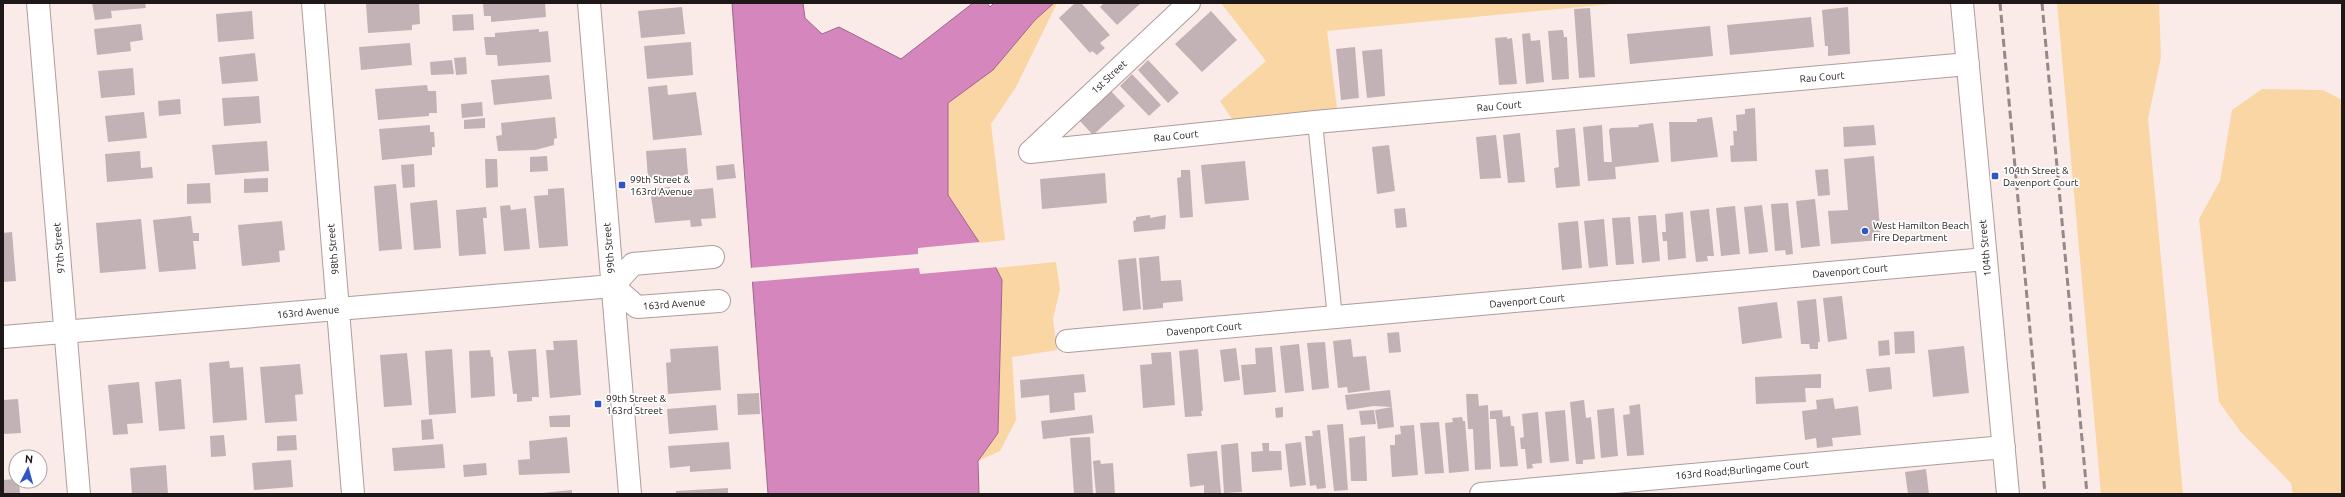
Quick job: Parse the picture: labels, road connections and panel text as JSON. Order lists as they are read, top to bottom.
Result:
{
  "streets": {
    "street": [
      "1st Street",
      "Rau Court",
      "97th Street",
      "99th Street",
      "104th Street",
      "98th Street",
      "Davenport Court",
      "163rd Avenue",
      "163rd Road;Burlingame Court"
    ]
  },
  "crossings": [
    ["1st Street", "Rau Court"],
    ["Rau Court", "104th Street"],
    ["97th Street", "163rd Avenue"],
    ["99th Street", "163rd Avenue"],
    ["104th Street", "Davenport Court"],
    ["104th Street", "163rd Road;Burlingame Court"],
    ["98th Street", "163rd Avenue"]
  ],
  "places": {
    "transit": ["104th Street & Davenport Court", "99th Street & 163rd Avenue", "99th Street & 163rd Street"],
    "other": ["West Hamilton Beach Fire Department"]
  },
  "north": "top"
}
